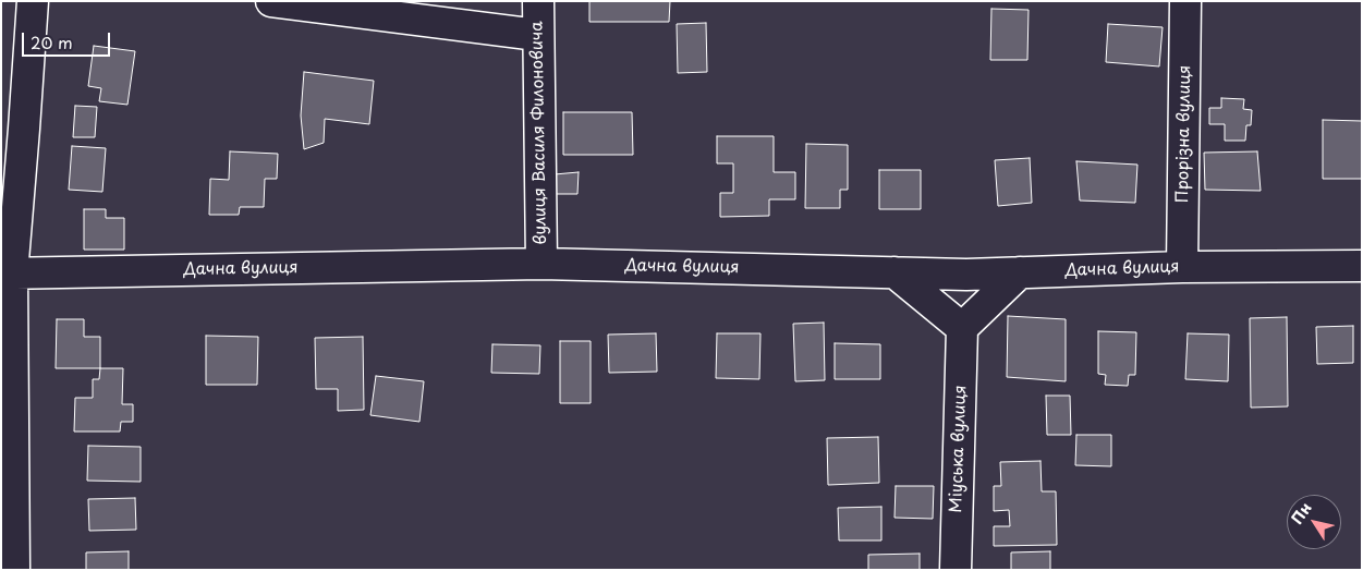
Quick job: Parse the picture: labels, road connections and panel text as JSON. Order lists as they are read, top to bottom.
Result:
{
  "streets": {
    "street": [
      "вулиця Василя Филоновича",
      "Прорізна вулиця",
      "Дачна вулиця",
      "Міуська вулиця"
    ]
  },
  "crossings": [
    ["вулиця Василя Филоновича", "Дачна вулиця"],
    ["Прорізна вулиця", "Дачна вулиця"]
  ],
  "scale_bar": "20 m",
  "north": "top left"
}
